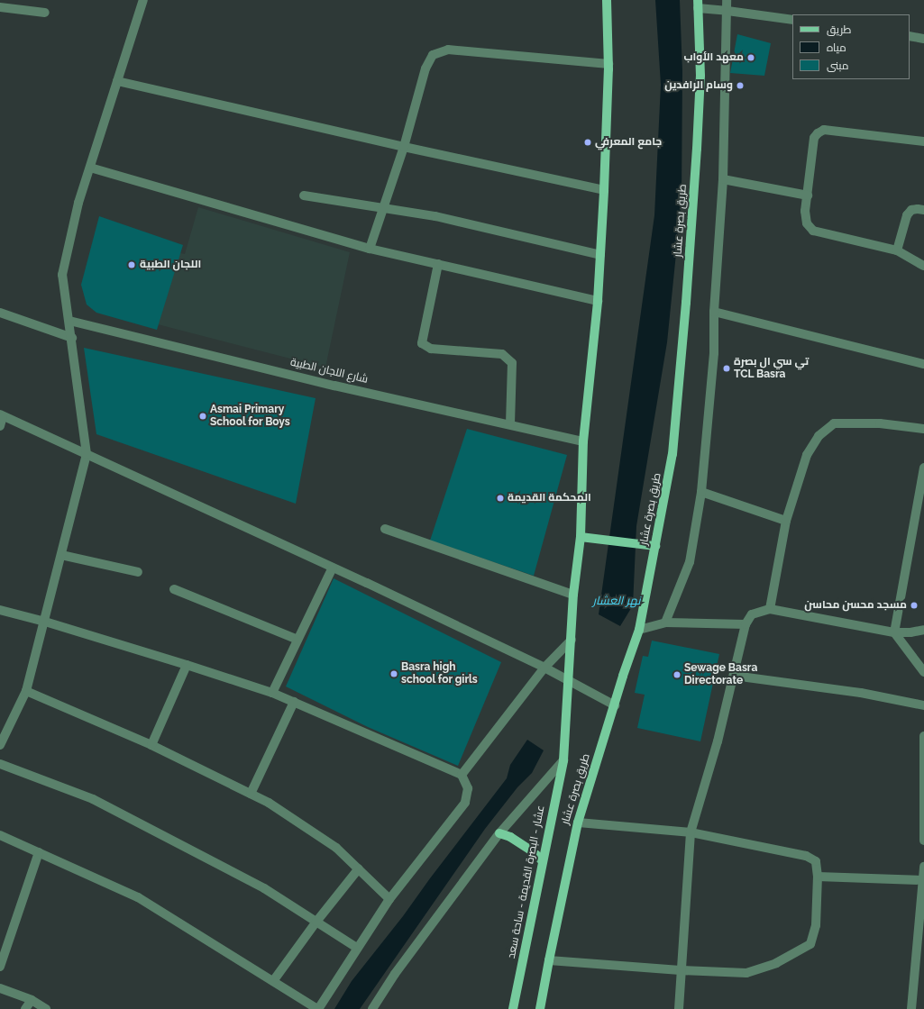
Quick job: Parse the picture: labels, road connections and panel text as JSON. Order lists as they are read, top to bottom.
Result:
{
  "streets": {
    "main road": ["طريق بصرة عشار", "عشار - البصرة القديمة - ساحة سعد"],
    "street": ["شارع اللجان الطبية"]
  },
  "crossings": [
    ["شارع اللجان الطبية", "عشار - البصرة القديمة - ساحة سعد"]
  ],
  "water": ["نهر العشار"],
  "places": [
    "معهد الأواب",
    "وسام الرافدين",
    "جامع المعرفي",
    "اللجان الطبية",
    "تي سي ال بصرة TCL Basra",
    "Asmai Primary School for Boys",
    "المحكمة القديمة",
    "مسجد محسن محاسن",
    "Basra high school for girls",
    "Sewage Basra Directorate"
  ],
  "legend": ["طريق", "مياه", "مبنى"]
}
